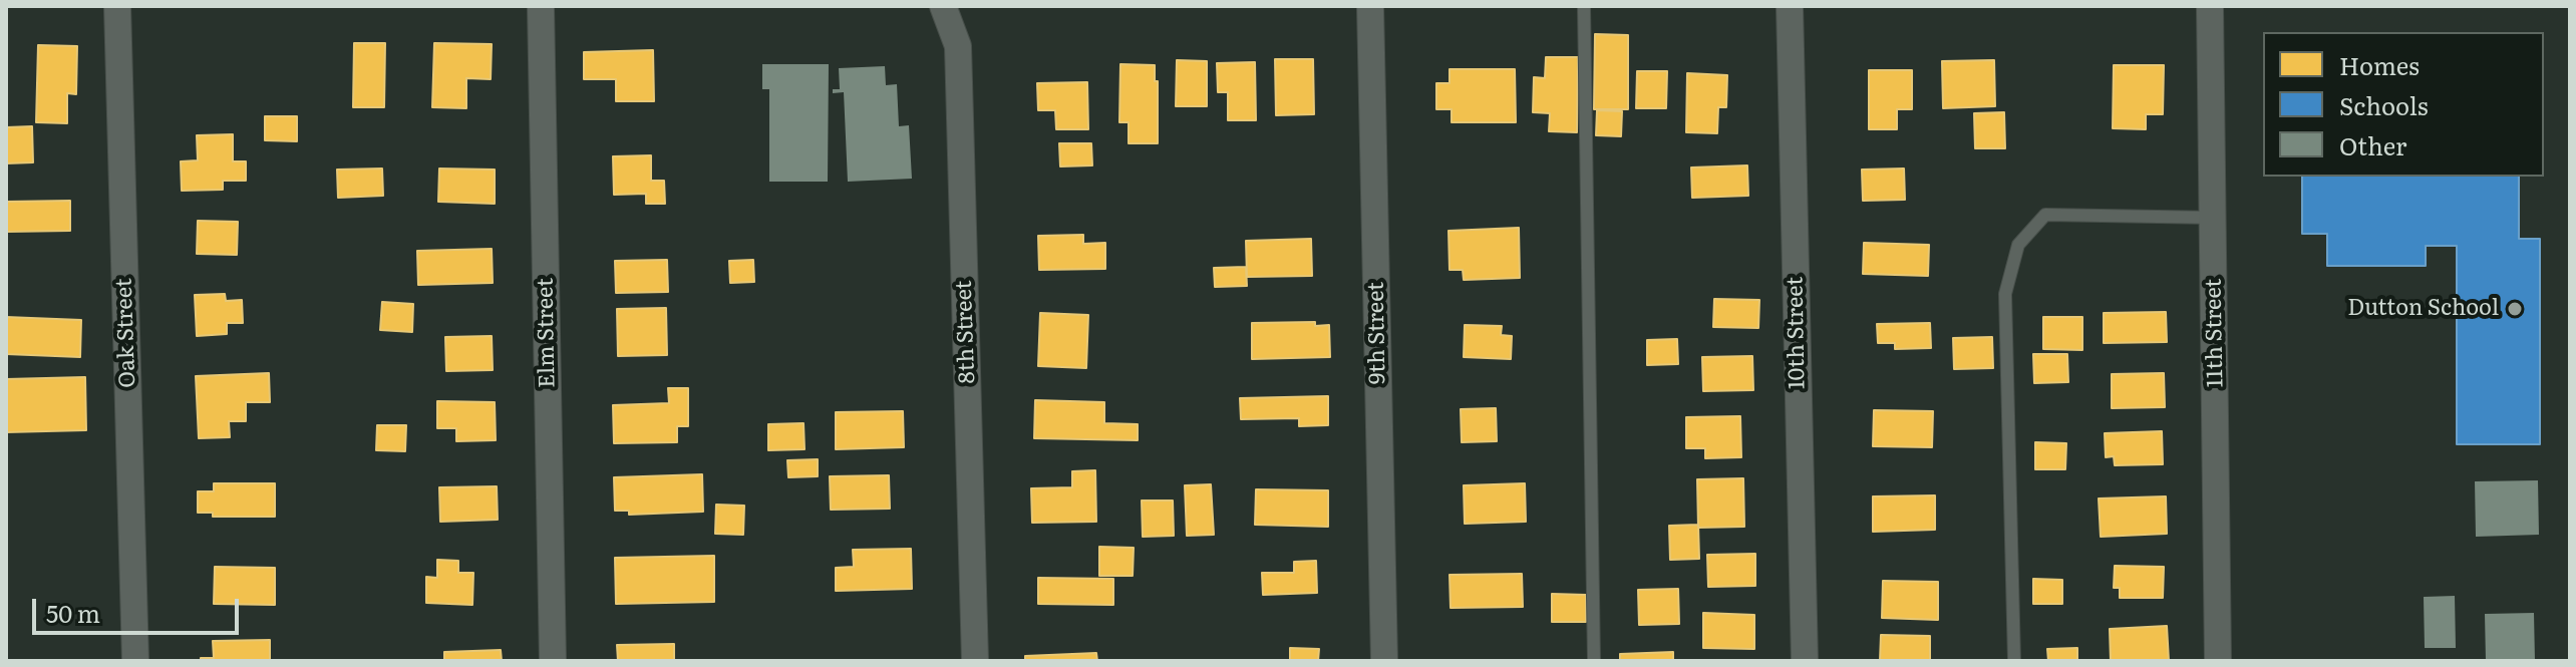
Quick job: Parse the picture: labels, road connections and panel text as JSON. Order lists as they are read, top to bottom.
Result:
{
  "streets": {
    "street": [
      "8th Street",
      "Oak Street",
      "Elm Street",
      "9th Street",
      "10th Street",
      "11th Street"
    ]
  },
  "places": ["Dutton School"],
  "legend": ["Homes", "Schools", "Other"],
  "scale_bar": "50 m"
}
